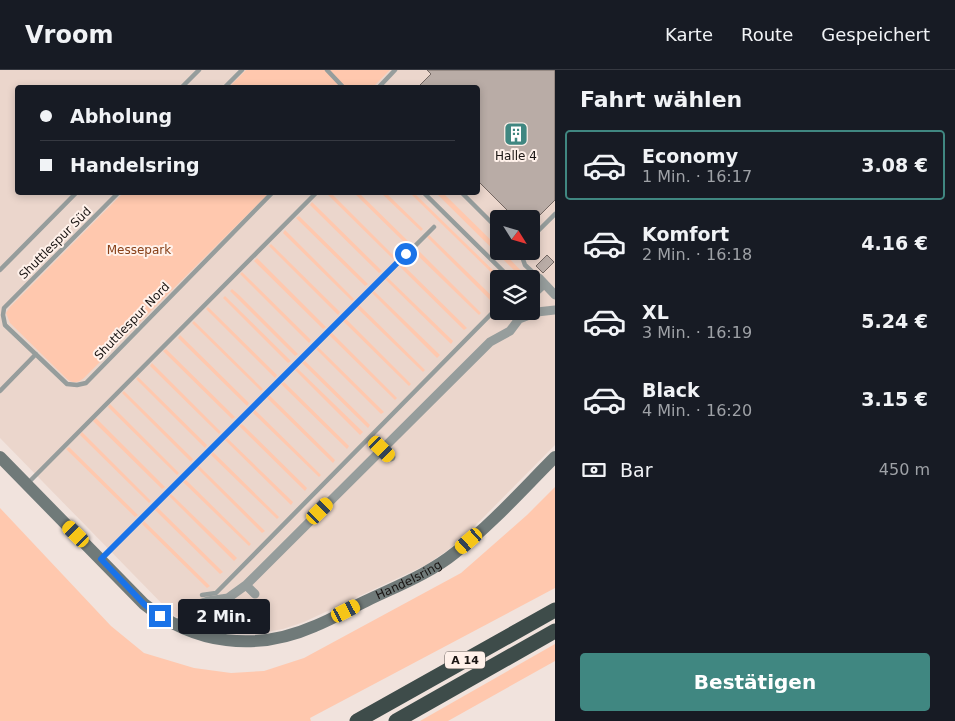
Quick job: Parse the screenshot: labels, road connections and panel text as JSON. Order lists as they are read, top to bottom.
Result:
{
  "streets": {
    "highway": ["A 14"],
    "main road": ["Handelsring"],
    "lane": ["Shuttlespur Süd", "Shuttlespur Nord"]
  },
  "crossings": [
    ["Shuttlespur Süd", "Shuttlespur Nord"]
  ],
  "parks": ["Messepark"],
  "places": {
    "building": ["Halle 4"]
  },
  "north": "bottom right",
  "page": {
    "header": "Vroom",
    "nav": ["Karte", "Route", "Gespeichert"],
    "heading": "Fahrt wählen",
    "banner": ["Abholung", "Handelsring"],
    "list": [
      {
        "name": "Economy",
        "note": "1 Min. · 16:17",
        "value": "3.08 €"
      },
      {
        "name": "Komfort",
        "note": "2 Min. · 16:18",
        "value": "4.16 €"
      },
      {
        "name": "XL",
        "note": "3 Min. · 16:19",
        "value": "5.24 €"
      },
      {
        "name": "Black",
        "note": "4 Min. · 16:20",
        "value": "3.15 €"
      }
    ],
    "pay": ["Bar", "450 m"],
    "bubble": "2 Min.",
    "buttons": "Bestätigen"
  }
}
